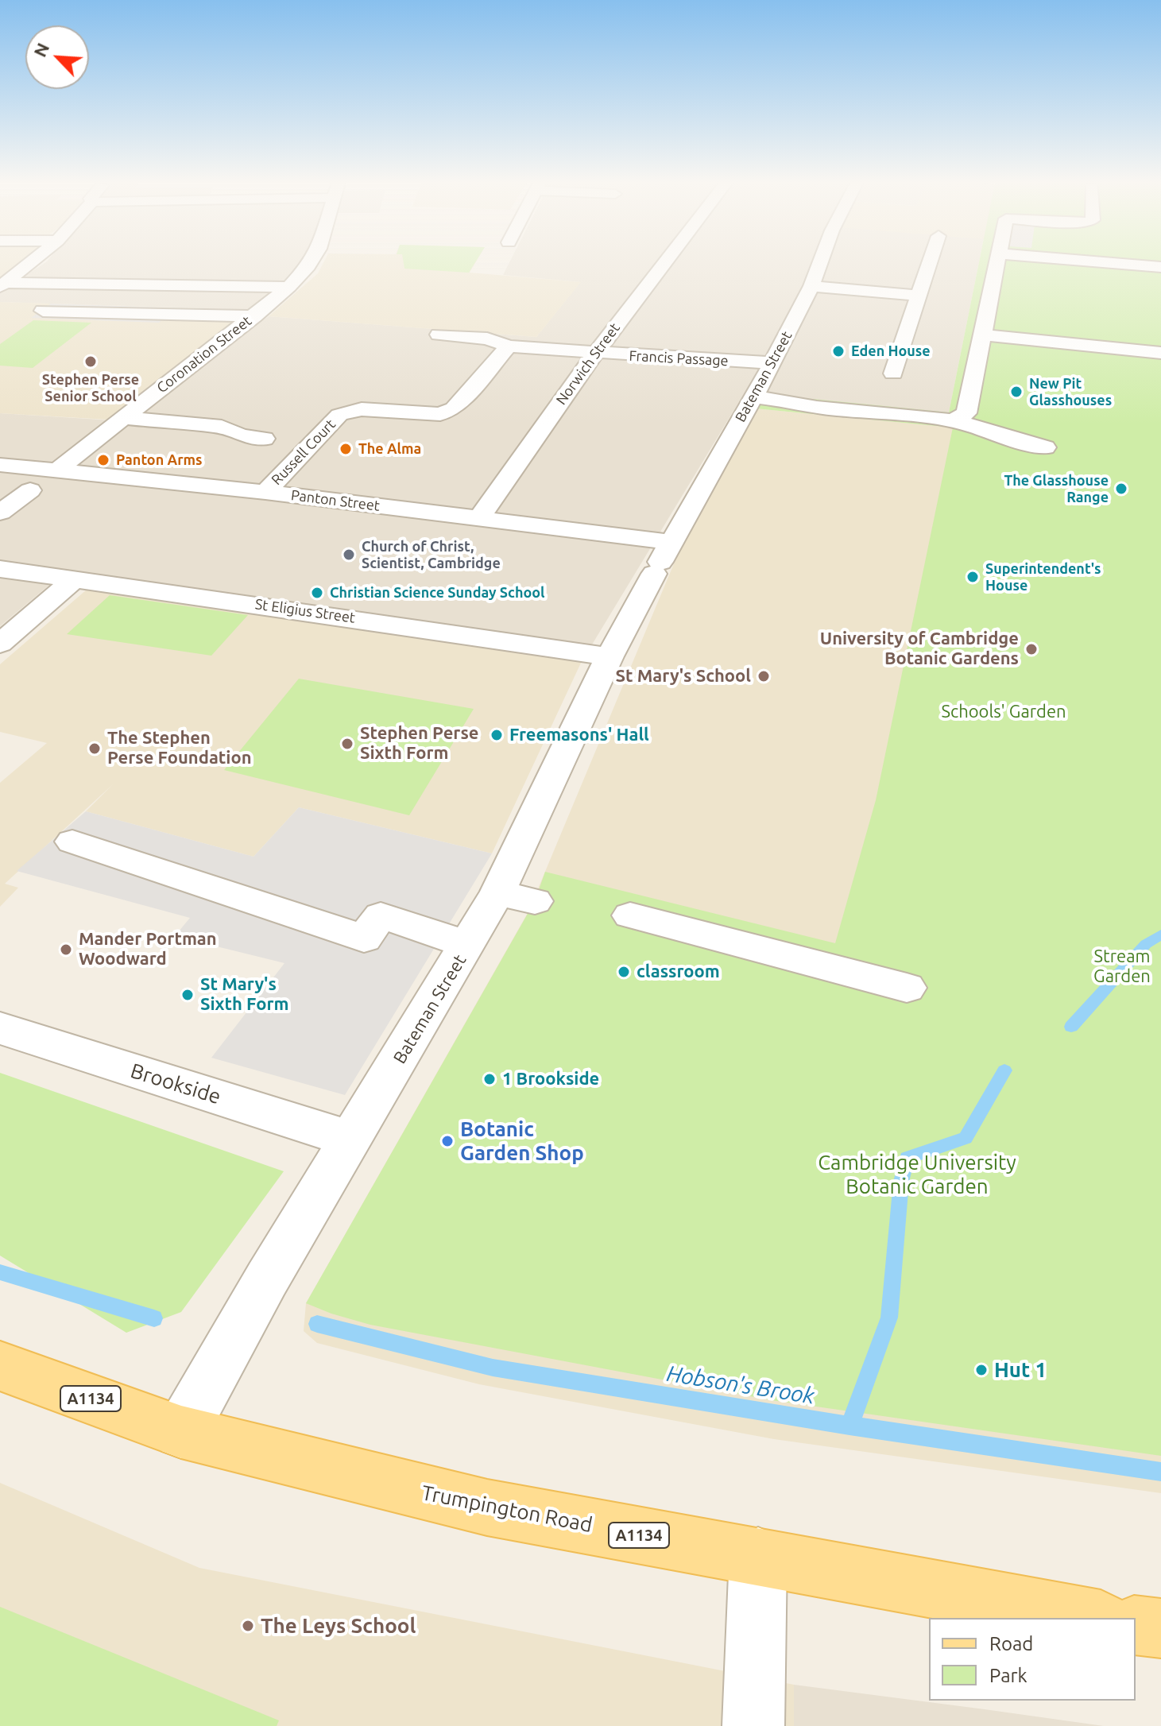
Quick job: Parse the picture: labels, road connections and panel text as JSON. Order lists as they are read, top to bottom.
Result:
{
  "streets": {
    "main road": ["A1134", "Trumpington Road"],
    "street": [
      "Coronation Street",
      "Francis Passage",
      "Norwich Street",
      "Bateman Street",
      "Russell Court",
      "Panton Street",
      "St Eligius Street",
      "Brookside"
    ]
  },
  "crossings": [
    ["Coronation Street", "Panton Street"],
    ["Francis Passage", "Norwich Street"],
    ["Francis Passage", "Bateman Street"],
    ["Francis Passage", "Russell Court"],
    ["Norwich Street", "Panton Street"],
    ["Bateman Street", "Panton Street"],
    ["Bateman Street", "St Eligius Street"],
    ["Bateman Street", "Brookside"],
    ["Bateman Street", "Trumpington Road"],
    ["Russell Court", "Panton Street"]
  ],
  "water": ["Hobson's Brook"],
  "parks": ["Schools' Garden", "Stream Garden", "Cambridge University Botanic Garden"],
  "places": [
    "Eden House",
    "Stephen Perse Senior School",
    "New Pit Glasshouses",
    "The Alma",
    "Panton Arms",
    "The Glasshouse Range",
    "Church of Christ, Scientist, Cambridge",
    "Superintendent's House",
    "Christian Science Sunday School",
    "University of Cambridge Botanic Gardens",
    "St Mary's School",
    "Freemasons' Hall",
    "Stephen Perse Sixth Form",
    "The Stephen Perse Foundation",
    "Mander Portman Woodward",
    "classroom",
    "St Mary's Sixth Form",
    "1 Brookside",
    "Botanic Garden Shop",
    "Hut 1",
    "The Leys School"
  ],
  "legend": ["Road", "Park"],
  "north": "top left"
}
